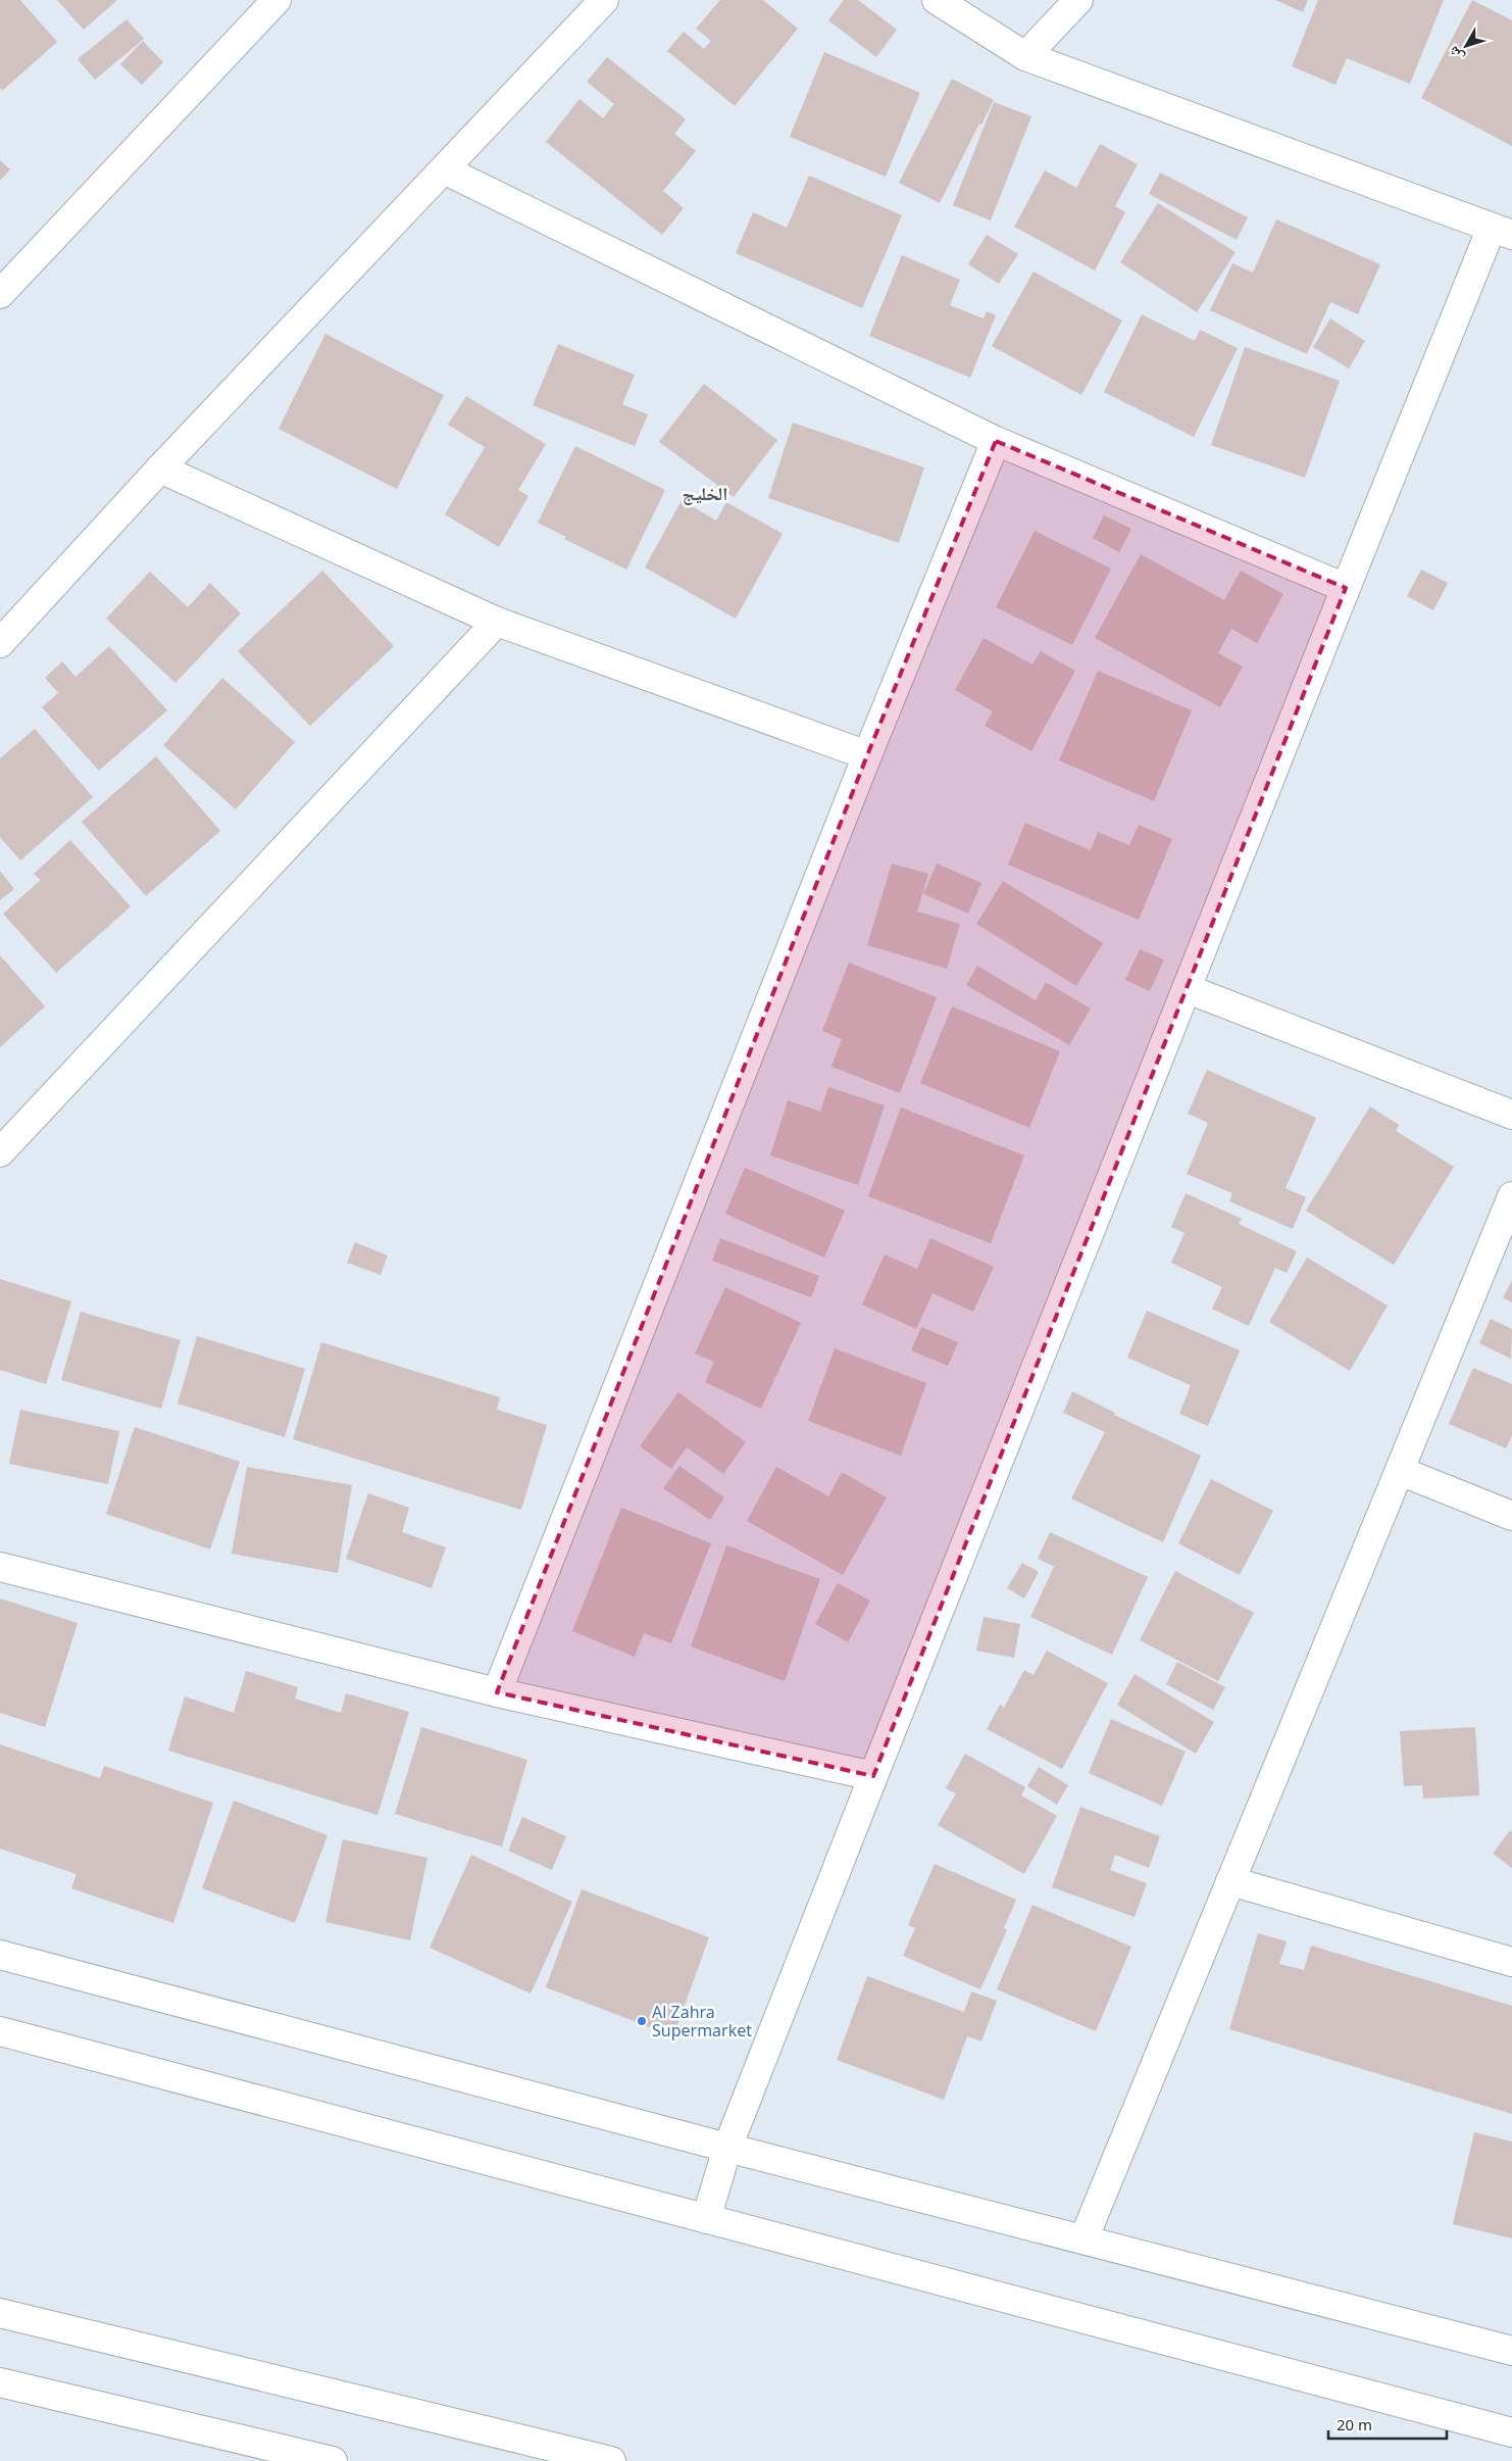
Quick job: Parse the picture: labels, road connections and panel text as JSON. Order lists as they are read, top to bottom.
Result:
{
  "districts": ["الخليج"],
  "places": ["Al Zahra Supermarket"],
  "scale_bar": "20 m",
  "north": "bottom left"
}
